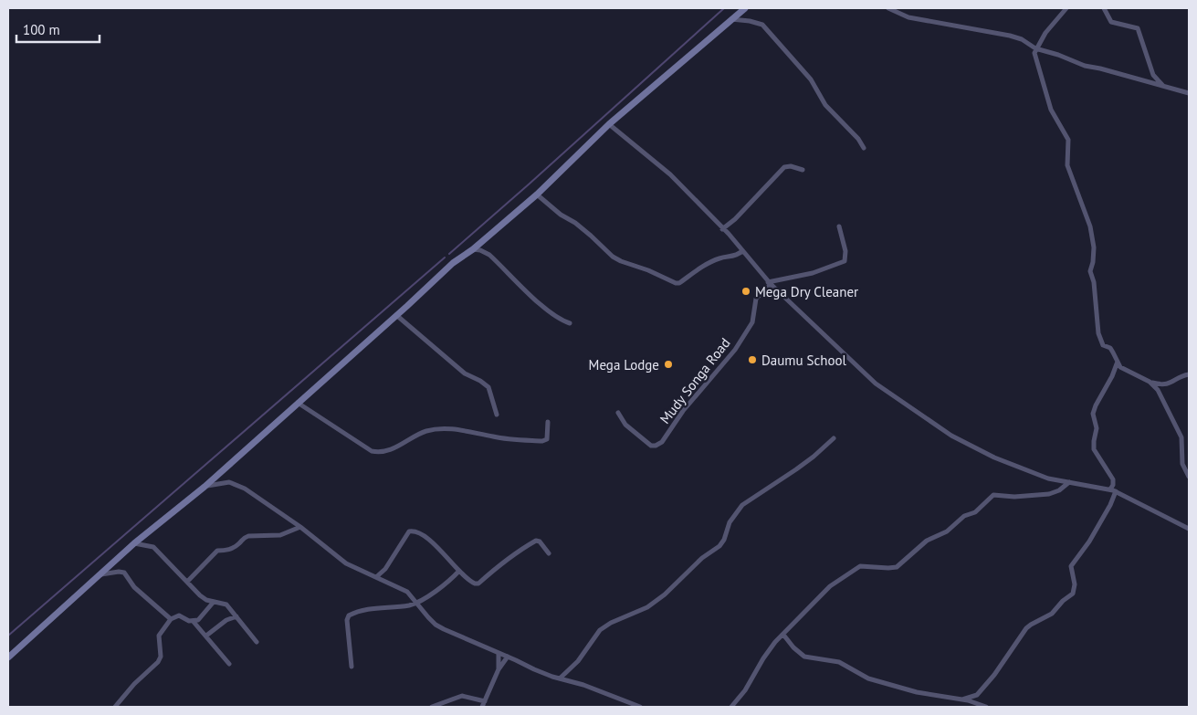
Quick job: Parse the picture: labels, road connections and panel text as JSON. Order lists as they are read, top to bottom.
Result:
{
  "streets": {
    "street": ["Mudy Songa Road"]
  },
  "places": ["Mega Dry Cleaner", "Daumu School", "Mega Lodge"],
  "scale_bar": "100 m"
}
